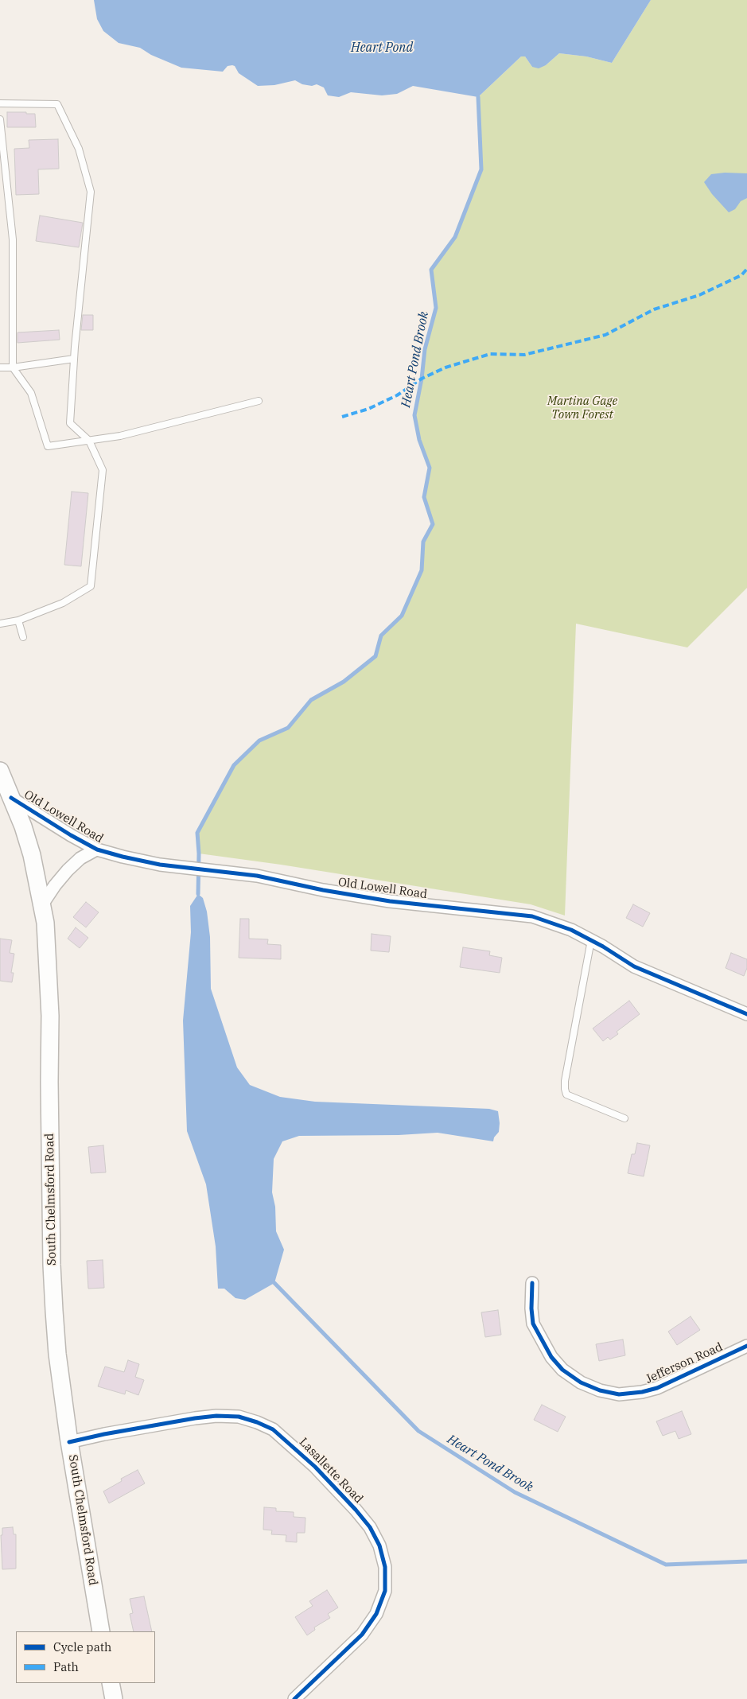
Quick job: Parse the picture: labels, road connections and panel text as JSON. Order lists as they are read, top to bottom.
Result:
{
  "streets": {
    "main road": ["South Chelmsford Road"],
    "street": ["Old Lowell Road", "Jefferson Road", "Lasallette Road"]
  },
  "crossings": [
    ["Old Lowell Road", "South Chelmsford Road"],
    ["South Chelmsford Road", "Lasallette Road"]
  ],
  "water": ["Heart Pond", "Heart Pond Brook"],
  "parks": ["Martina Gage Town Forest"],
  "legend": ["Cycle path", "Path"]
}
